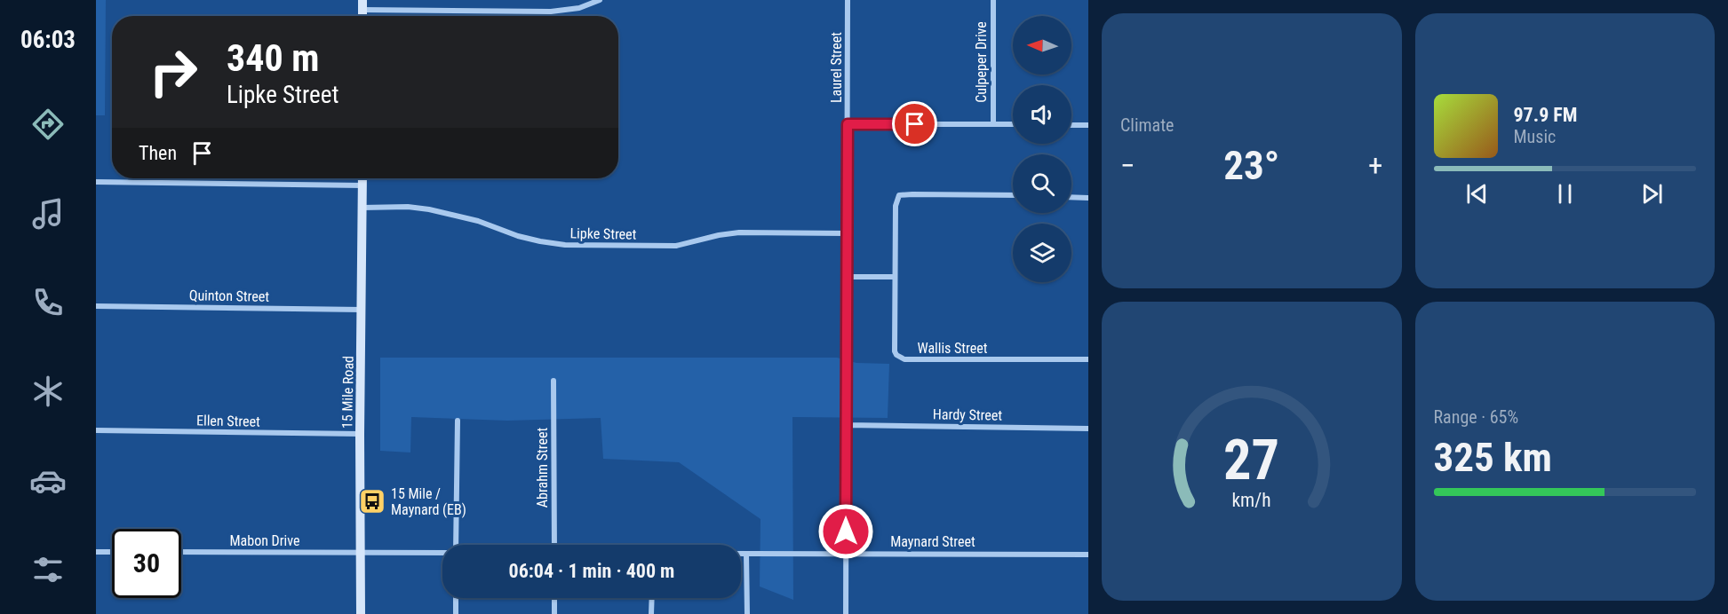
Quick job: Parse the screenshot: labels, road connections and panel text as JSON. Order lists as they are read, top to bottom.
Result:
{
  "streets": {
    "main road": ["15 Mile Road"],
    "street": [
      "Culpeper Drive",
      "Laurel Street",
      "Lipke Street",
      "Quinton Street",
      "Wallis Street",
      "Hardy Street",
      "Ellen Street",
      "Abrahm Street",
      "Mabon Drive",
      "Maynard Street"
    ]
  },
  "crossings": [
    ["Laurel Street", "Lipke Street"],
    ["Laurel Street", "Hardy Street"],
    ["Laurel Street", "Maynard Street"],
    ["Lipke Street", "15 Mile Road"],
    ["Quinton Street", "15 Mile Road"],
    ["15 Mile Road", "Ellen Street"],
    ["15 Mile Road", "Mabon Drive"],
    ["15 Mile Road", "Maynard Street"],
    ["Mabon Drive", "Maynard Street"]
  ],
  "places": {
    "bus stop": ["15 Mile / Maynard (EB)"]
  },
  "north": "left",
  "page": {
    "tabs": "06:03",
    "tile": [
      "Climate",
      ["Range · 65%", "325 km"]
    ],
    "turn": ["340 m", "Lipke Street"],
    "song": ["97.9 FM", "Music"],
    "then": "Then",
    "heat": ["−", "23°", "+"],
    "limit": "30",
    "trip": "06:04 · 1 min · 400 m",
    "gauge": ["27", "km/h"]
  }
}
